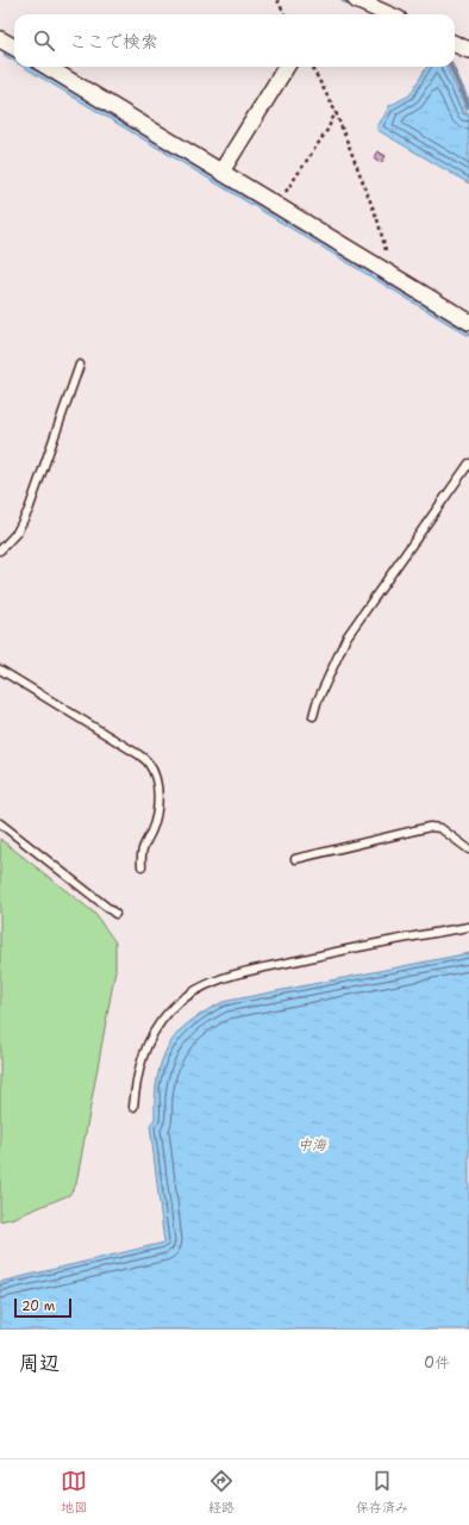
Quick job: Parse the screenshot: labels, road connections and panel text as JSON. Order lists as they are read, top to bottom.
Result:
{
  "water": ["中海"],
  "scale_bar": "20 m",
  "page": {
    "search": "ここで検索",
    "scale": "20 m",
    "heading": ["周辺", "0件"],
    "nav": ["地図", "経路", "保存済み"]
  }
}
